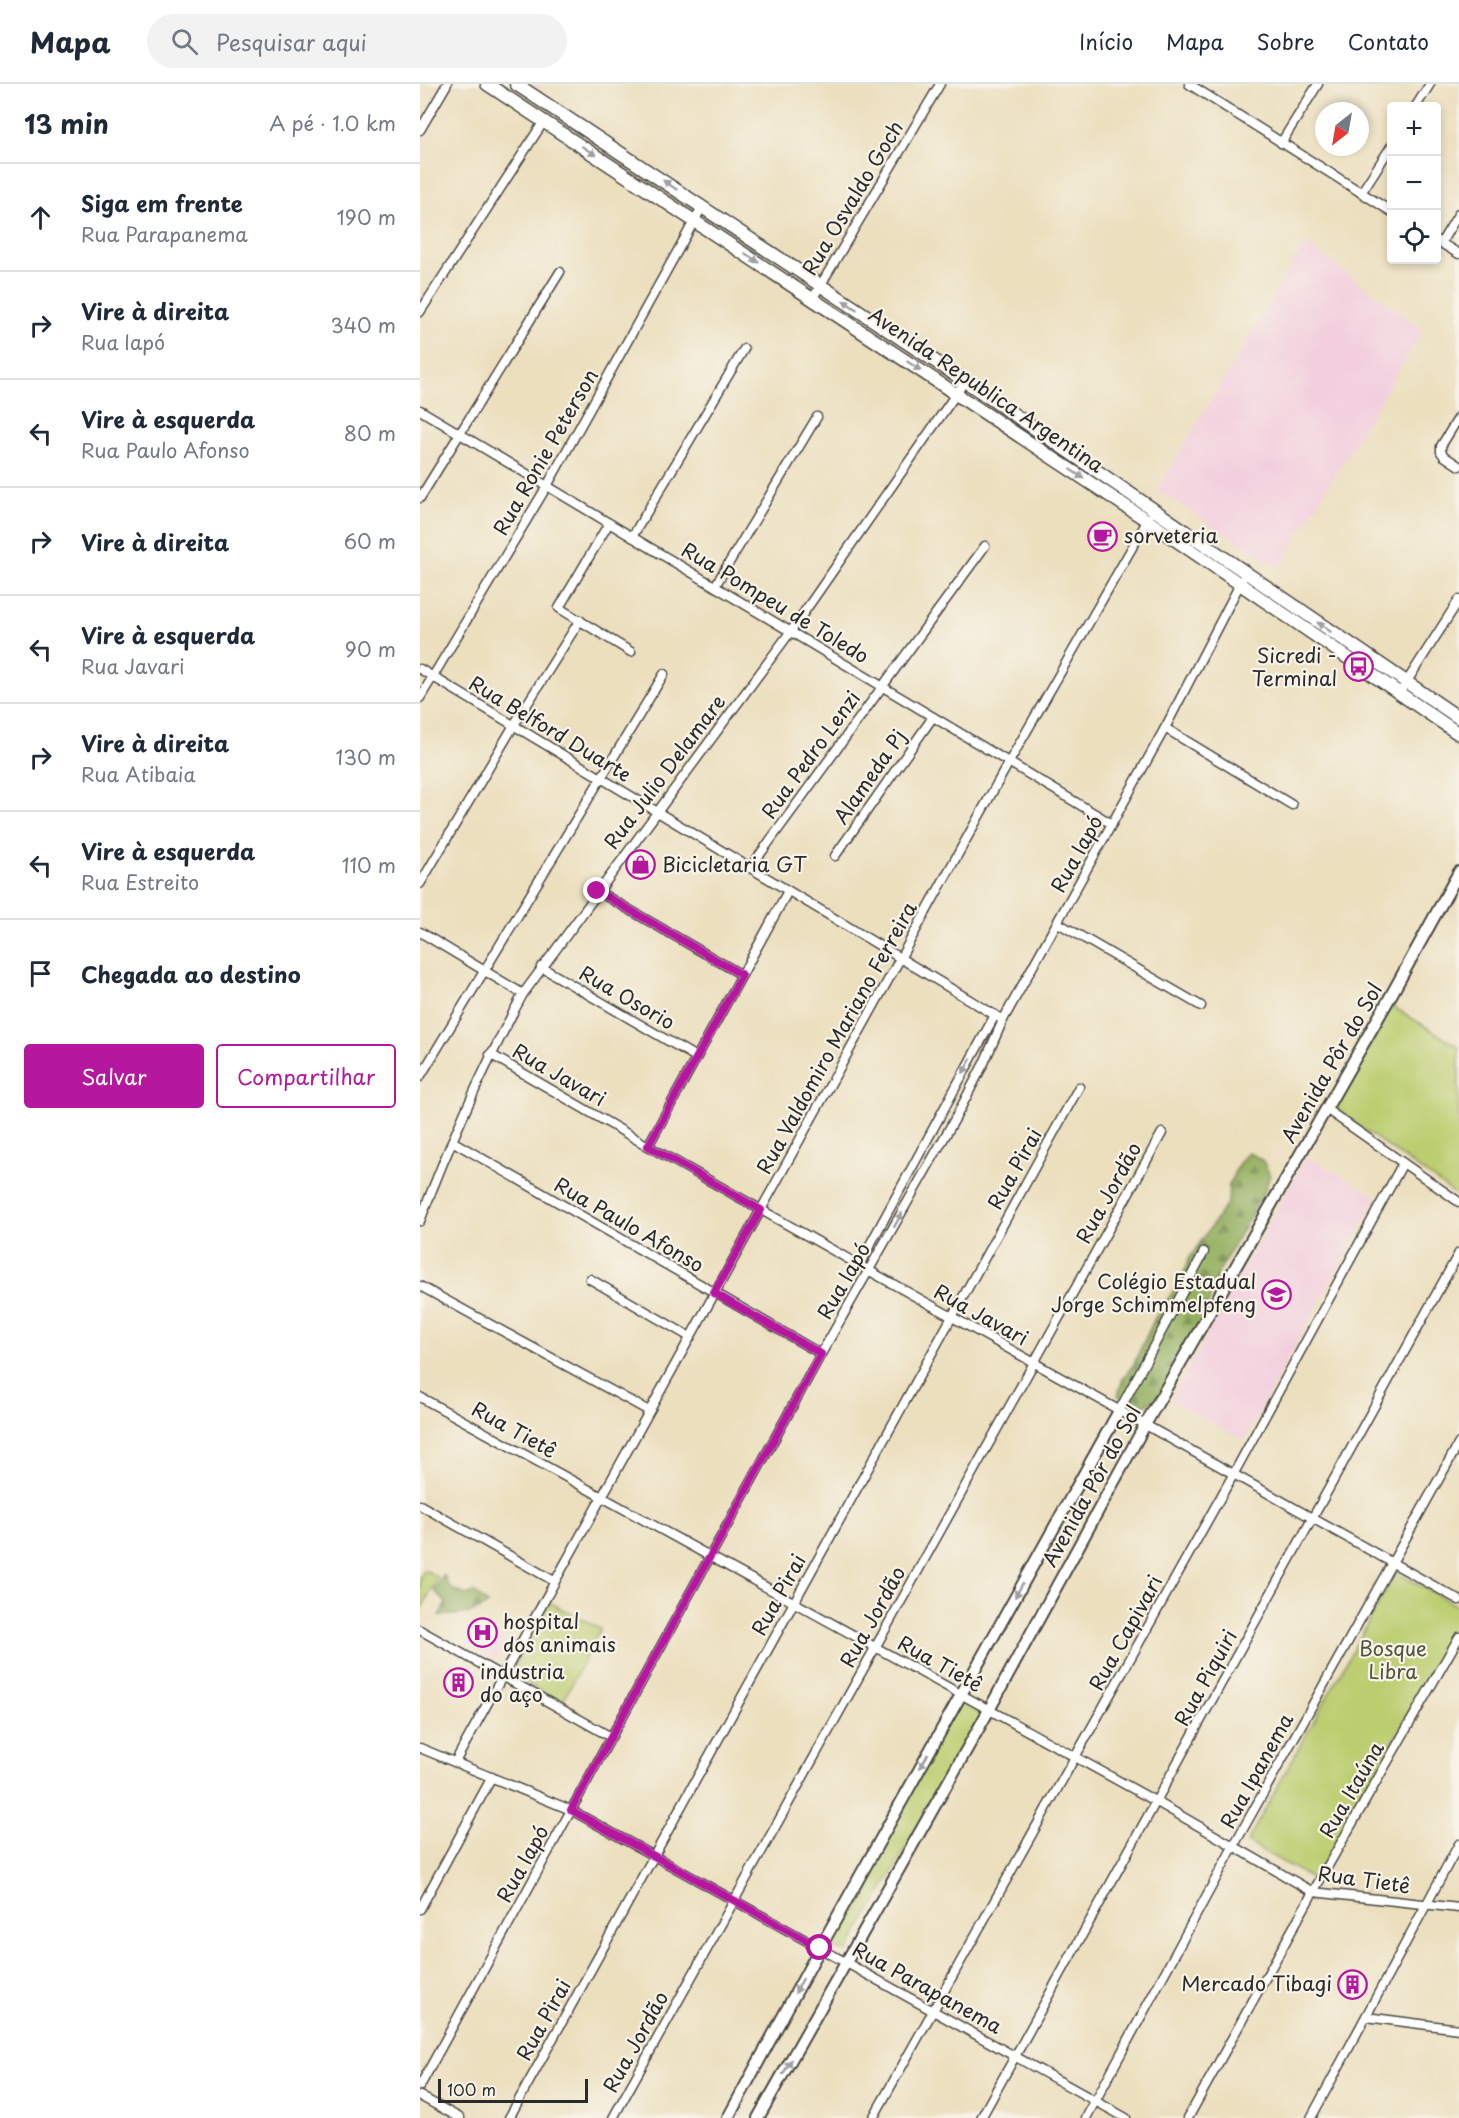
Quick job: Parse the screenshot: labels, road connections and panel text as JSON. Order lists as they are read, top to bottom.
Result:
{
  "streets": {
    "main road": ["Avenida Republica Argentina"],
    "street": [
      "Rua Osvaldo Goch",
      "Rua Ronie Peterson",
      "Rua Pompeu de Toledo",
      "Rua Belford Duarte",
      "Rua Pedro Lenzi",
      "Rua Julio Delamare",
      "Alameda Pj",
      "Rua Iapó",
      "Rua Osorio",
      "Rua Valdomiro Mariano Ferreira",
      "Avenida Pôr do Sol",
      "Rua Javari",
      "Rua Pirai",
      "Rua Jordão",
      "Rua Paulo Afonso",
      "Rua Tietê",
      "Rua Capivari",
      "Rua Piquiri",
      "Rua Ipanema",
      "Rua Itaúna",
      "Rua Parapanema"
    ]
  },
  "crossings": [
    ["Rua Osvaldo Goch", "Avenida Republica Argentina"],
    ["Avenida Republica Argentina", "Rua Ronie Peterson"],
    ["Avenida Republica Argentina", "Rua Julio Delamare"],
    ["Avenida Republica Argentina", "Rua Iapó"],
    ["Avenida Republica Argentina", "Rua Valdomiro Mariano Ferreira"],
    ["Rua Ronie Peterson", "Rua Pompeu de Toledo"],
    ["Rua Ronie Peterson", "Rua Belford Duarte"],
    ["Rua Pompeu de Toledo", "Rua Pedro Lenzi"],
    ["Rua Pompeu de Toledo", "Rua Julio Delamare"],
    ["Rua Pompeu de Toledo", "Alameda Pj"],
    ["Rua Pompeu de Toledo", "Rua Iapó"],
    ["Rua Pompeu de Toledo", "Rua Valdomiro Mariano Ferreira"],
    ["Rua Belford Duarte", "Rua Pedro Lenzi"],
    ["Rua Belford Duarte", "Rua Julio Delamare"],
    ["Rua Belford Duarte", "Rua Iapó"],
    ["Rua Belford Duarte", "Rua Valdomiro Mariano Ferreira"],
    ["Rua Julio Delamare", "Rua Osorio"],
    ["Rua Julio Delamare", "Rua Javari"],
    ["Rua Julio Delamare", "Rua Paulo Afonso"],
    ["Rua Iapó", "Rua Javari"],
    ["Rua Iapó", "Rua Paulo Afonso"],
    ["Rua Iapó", "Rua Tietê"],
    ["Rua Iapó", "Rua Parapanema"],
    ["Rua Valdomiro Mariano Ferreira", "Rua Javari"],
    ["Rua Valdomiro Mariano Ferreira", "Rua Paulo Afonso"],
    ["Rua Valdomiro Mariano Ferreira", "Rua Tietê"],
    ["Rua Valdomiro Mariano Ferreira", "Rua Parapanema"],
    ["Avenida Pôr do Sol", "Rua Javari"],
    ["Avenida Pôr do Sol", "Rua Tietê"],
    ["Avenida Pôr do Sol", "Rua Parapanema"],
    ["Rua Javari", "Rua Pirai"],
    ["Rua Javari", "Rua Jordão"],
    ["Rua Javari", "Rua Capivari"],
    ["Rua Javari", "Rua Piquiri"],
    ["Rua Javari", "Rua Ipanema"],
    ["Rua Pirai", "Rua Tietê"],
    ["Rua Pirai", "Rua Parapanema"],
    ["Rua Jordão", "Rua Tietê"],
    ["Rua Jordão", "Rua Parapanema"],
    ["Rua Tietê", "Rua Capivari"],
    ["Rua Tietê", "Rua Piquiri"],
    ["Rua Tietê", "Rua Ipanema"],
    ["Rua Tietê", "Rua Itaúna"],
    ["Rua Capivari", "Rua Parapanema"],
    ["Rua Piquiri", "Rua Parapanema"],
    ["Rua Ipanema", "Rua Parapanema"]
  ],
  "parks": ["Bosque Libra"],
  "places": {
    "cafe": ["sorveteria"],
    "bus stop": ["Sicredi - Terminal"],
    "shop": ["Bicicletaria GT"],
    "school or university": ["Colégio Estadual Jorge Schimmelpfeng"],
    "hospital": ["hospital dos animais"],
    "building": ["industria do aço", "Mercado Tibagi"]
  },
  "scale_bar": "100 m",
  "north": "bottom left",
  "page": {
    "header": "Mapa",
    "search": "Pesquisar aqui",
    "nav": [
      "Início",
      "Mapa",
      "Sobre",
      "Contato"
    ],
    "heading": ["13 min", "A pé · 1.0 km"],
    "map_buttons": ["+", "−"],
    "list": [
      ["Siga em frente", "Rua Parapanema", "190 m"],
      ["Vire à direita", "Rua Iapó", "340 m"],
      ["Vire à esquerda", "Rua Paulo Afonso", "80 m"],
      ["Vire à direita", "60 m"],
      ["Vire à esquerda", "Rua Javari", "90 m"],
      ["Vire à direita", "Rua Atibaia", "130 m"],
      ["Vire à esquerda", "Rua Estreito", "110 m"],
      "Chegada ao destino"
    ],
    "buttons": ["Salvar", "Compartilhar"],
    "scale": "100 m"
  }
}
